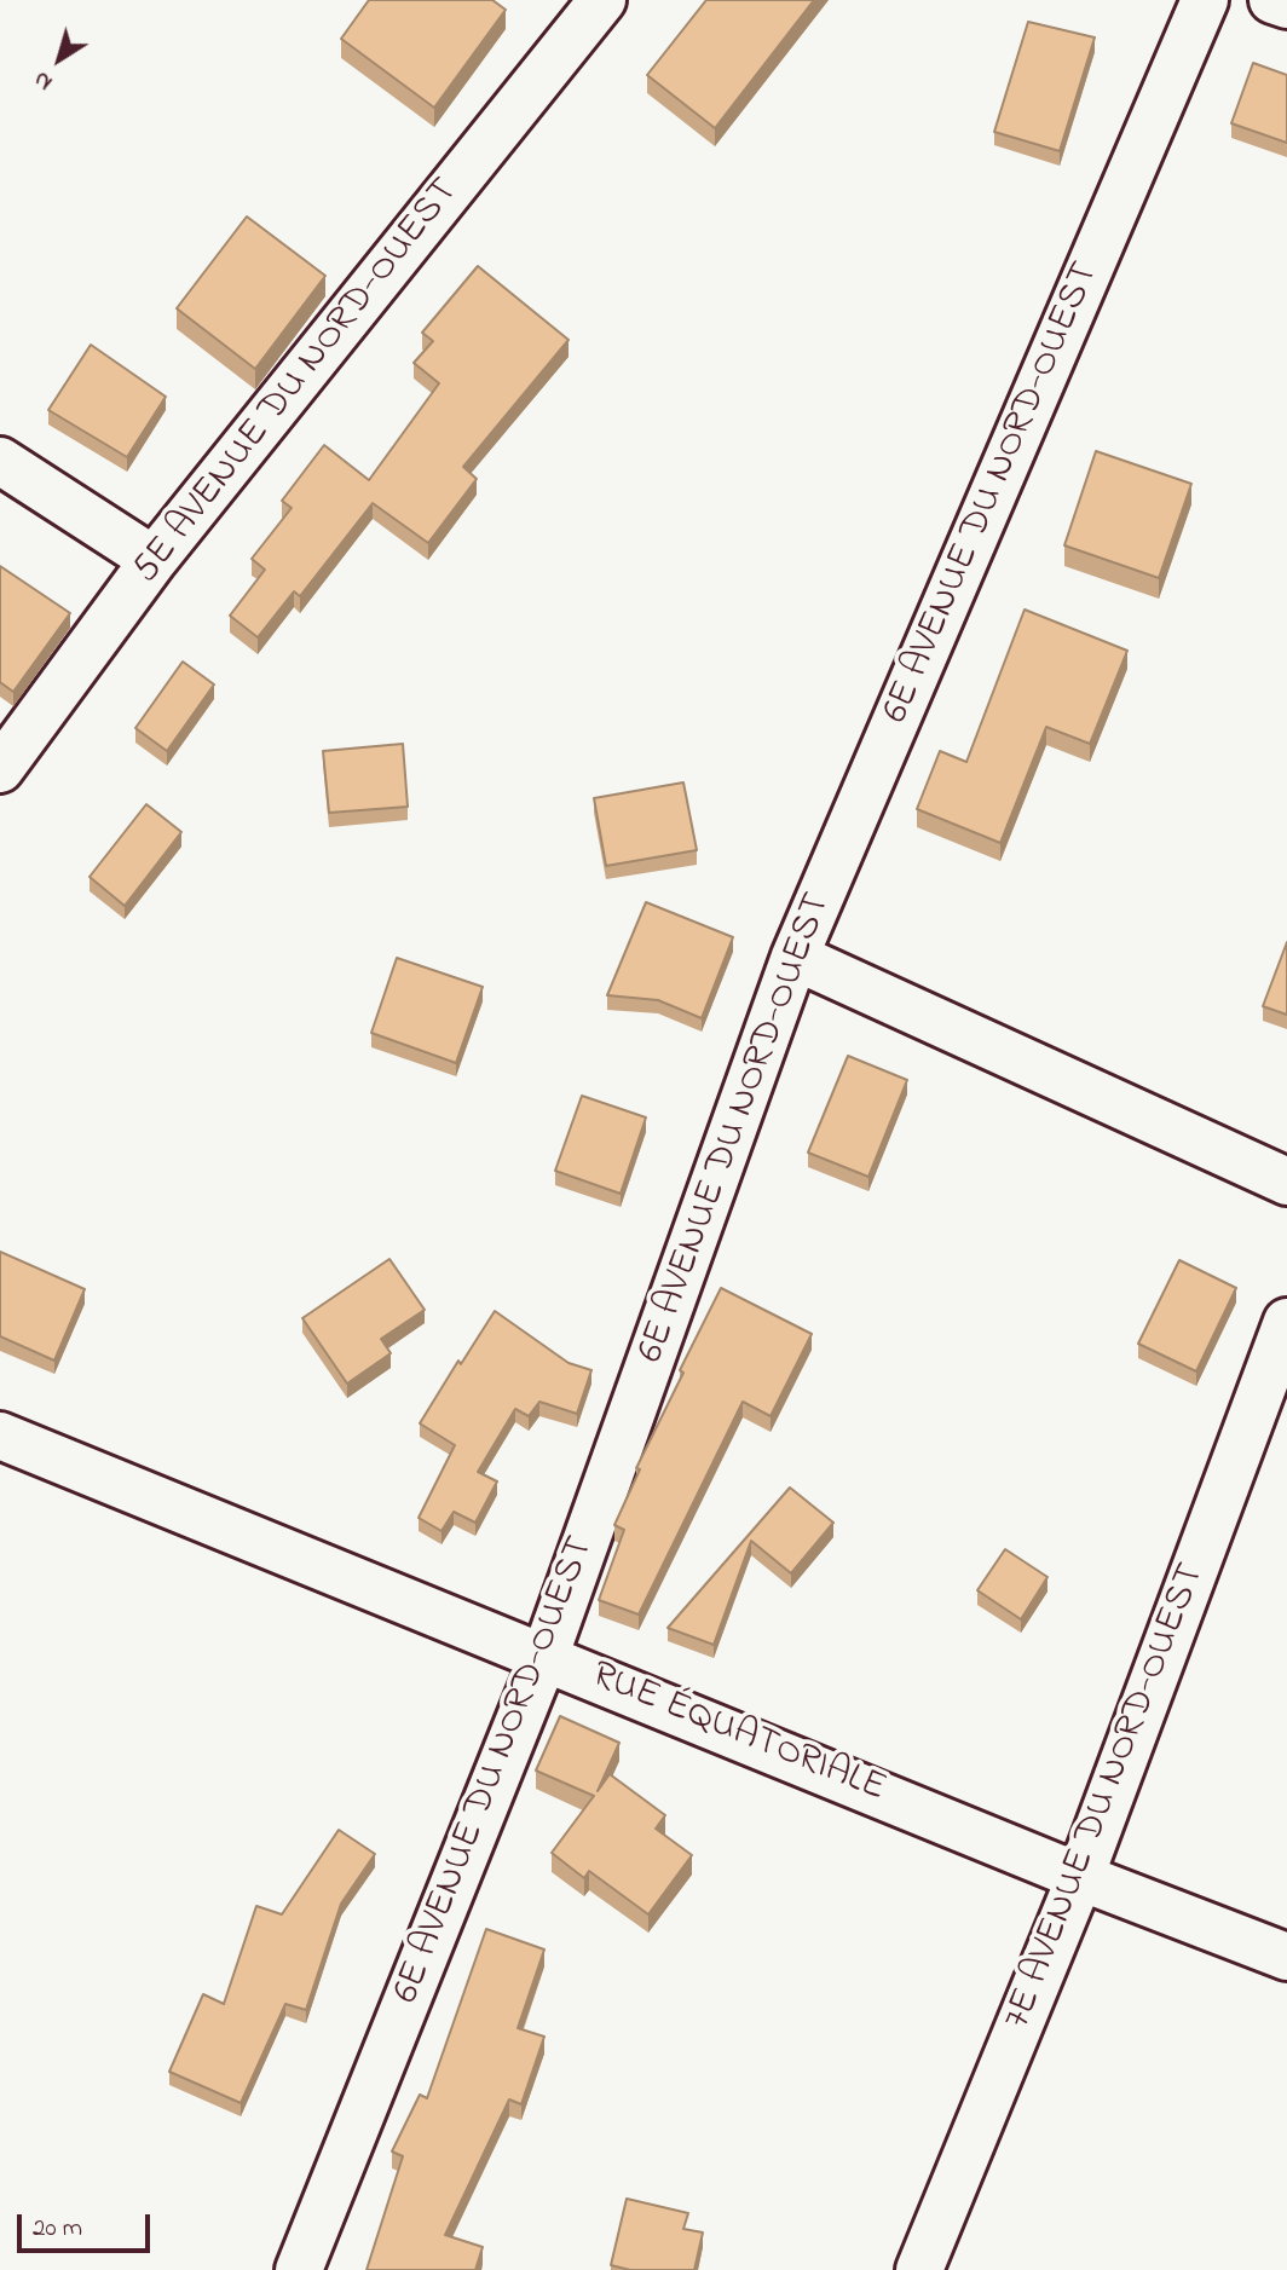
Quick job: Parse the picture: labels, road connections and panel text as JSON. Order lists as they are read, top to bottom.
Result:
{
  "streets": {
    "street": [
      "5E AVENUE DU NORD-OUEST",
      "6E AVENUE DU NORD-OUEST",
      "RUE ÉQUATORIALE",
      "7E AVENUE DU NORD-OUEST"
    ]
  },
  "crossings": [
    ["6E AVENUE DU NORD-OUEST", "RUE ÉQUATORIALE"],
    ["RUE ÉQUATORIALE", "7E AVENUE DU NORD-OUEST"]
  ],
  "scale_bar": "20 m",
  "north": "bottom left"
}
